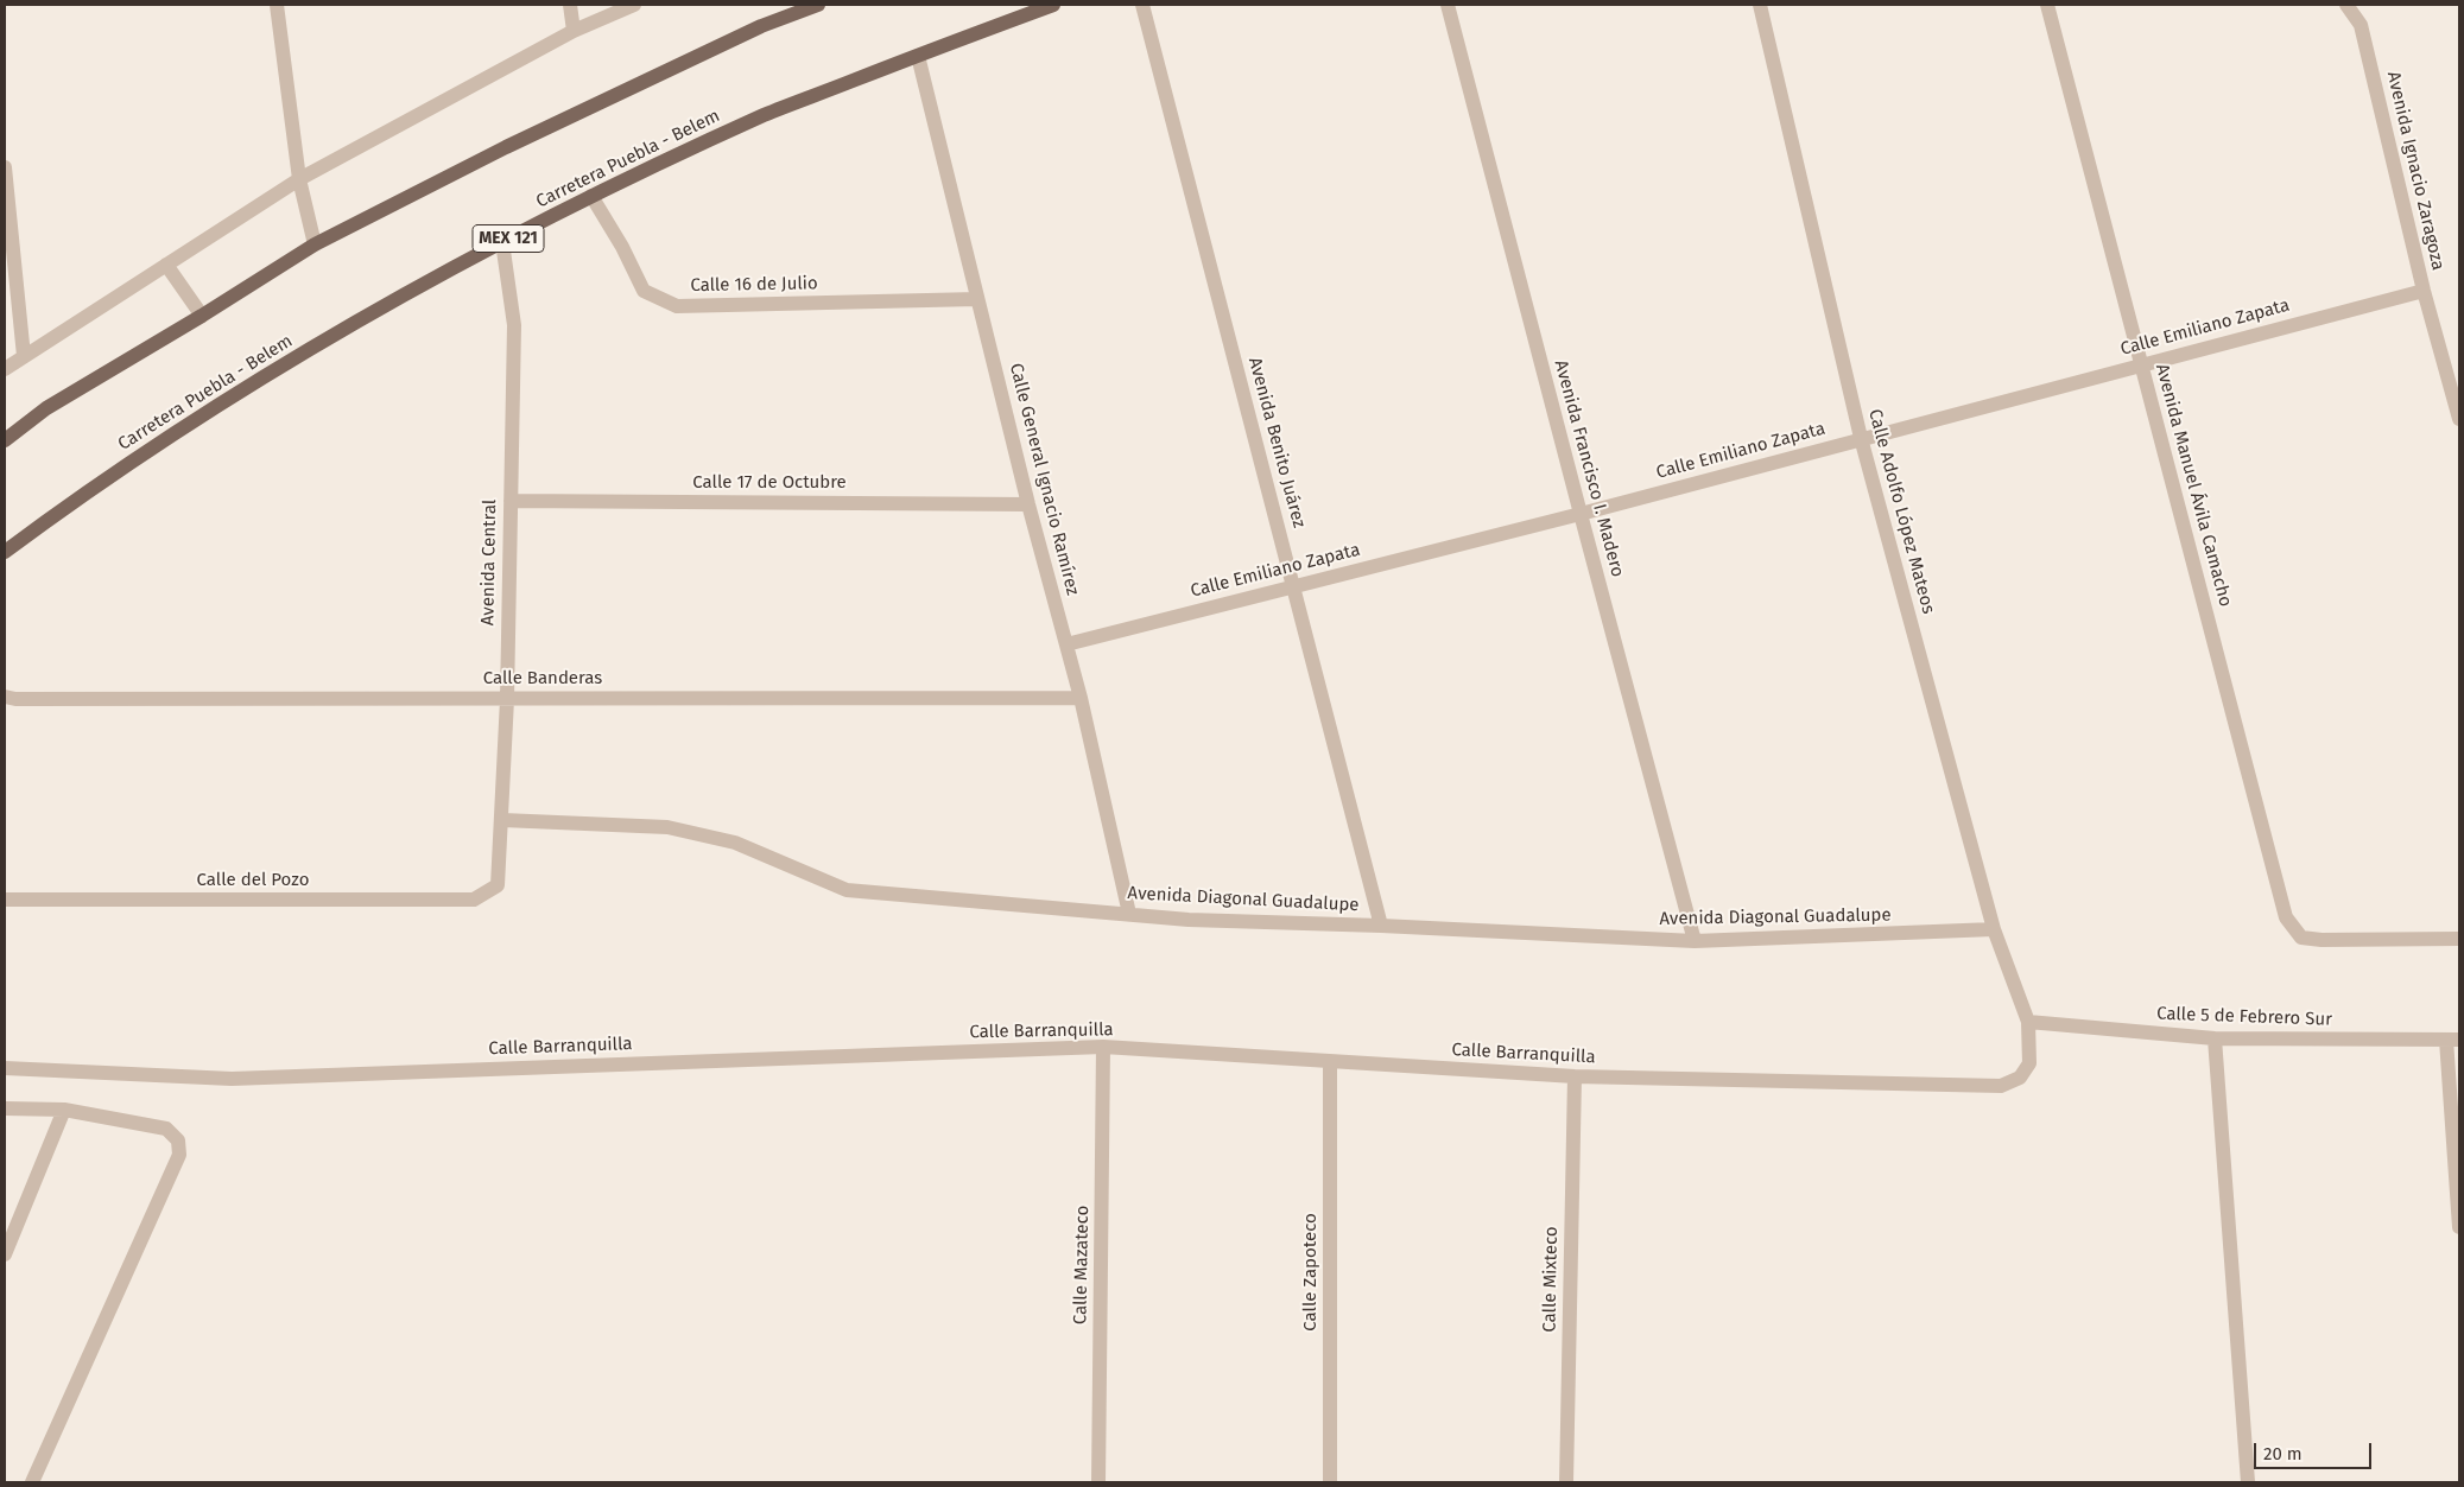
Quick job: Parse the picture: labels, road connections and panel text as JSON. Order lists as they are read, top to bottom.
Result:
{
  "streets": {
    "main road": ["Carretera Puebla - Belem", "MEX 121"],
    "street": [
      "Avenida Ignacio Zaragoza",
      "Calle 16 de Julio",
      "Calle Emiliano Zapata",
      "Avenida Benito Juárez",
      "Avenida Francisco I. Madero",
      "Calle General Ignacio Ramírez",
      "Calle 17 de Octubre",
      "Avenida Manuel Ávila Camacho",
      "Calle Adolfo López Mateos",
      "Avenida Central",
      "Calle Banderas",
      "Calle del Pozo",
      "Avenida Diagonal Guadalupe",
      "Calle 5 de Febrero Sur",
      "Calle Barranquilla",
      "Calle Mazateco",
      "Calle Zapoteco",
      "Calle Mixteco"
    ]
  },
  "crossings": [
    ["Carretera Puebla - Belem", "Calle 16 de Julio"],
    ["Carretera Puebla - Belem", "Calle General Ignacio Ramírez"],
    ["Carretera Puebla - Belem", "Avenida Central"],
    ["Avenida Ignacio Zaragoza", "Calle Emiliano Zapata"],
    ["Calle 16 de Julio", "Calle General Ignacio Ramírez"],
    ["Calle Emiliano Zapata", "Avenida Benito Juárez"],
    ["Calle Emiliano Zapata", "Avenida Francisco I. Madero"],
    ["Calle Emiliano Zapata", "Calle General Ignacio Ramírez"],
    ["Calle Emiliano Zapata", "Avenida Manuel Ávila Camacho"],
    ["Calle Emiliano Zapata", "Calle Adolfo López Mateos"],
    ["Avenida Benito Juárez", "Avenida Diagonal Guadalupe"],
    ["Avenida Francisco I. Madero", "Avenida Diagonal Guadalupe"],
    ["Calle General Ignacio Ramírez", "Calle 17 de Octubre"],
    ["Calle General Ignacio Ramírez", "Calle Banderas"],
    ["Calle General Ignacio Ramírez", "Avenida Diagonal Guadalupe"],
    ["Calle 17 de Octubre", "Avenida Central"],
    ["Calle Adolfo López Mateos", "Avenida Diagonal Guadalupe"],
    ["Calle Adolfo López Mateos", "Calle 5 de Febrero Sur"],
    ["Calle Adolfo López Mateos", "Calle Barranquilla"],
    ["Avenida Central", "Calle Banderas"],
    ["Avenida Central", "Calle del Pozo"],
    ["Avenida Central", "Avenida Diagonal Guadalupe"],
    ["Calle 5 de Febrero Sur", "Calle Barranquilla"],
    ["Calle Barranquilla", "Calle Mazateco"],
    ["Calle Barranquilla", "Calle Zapoteco"],
    ["Calle Barranquilla", "Calle Mixteco"]
  ],
  "scale_bar": "20 m"
}
